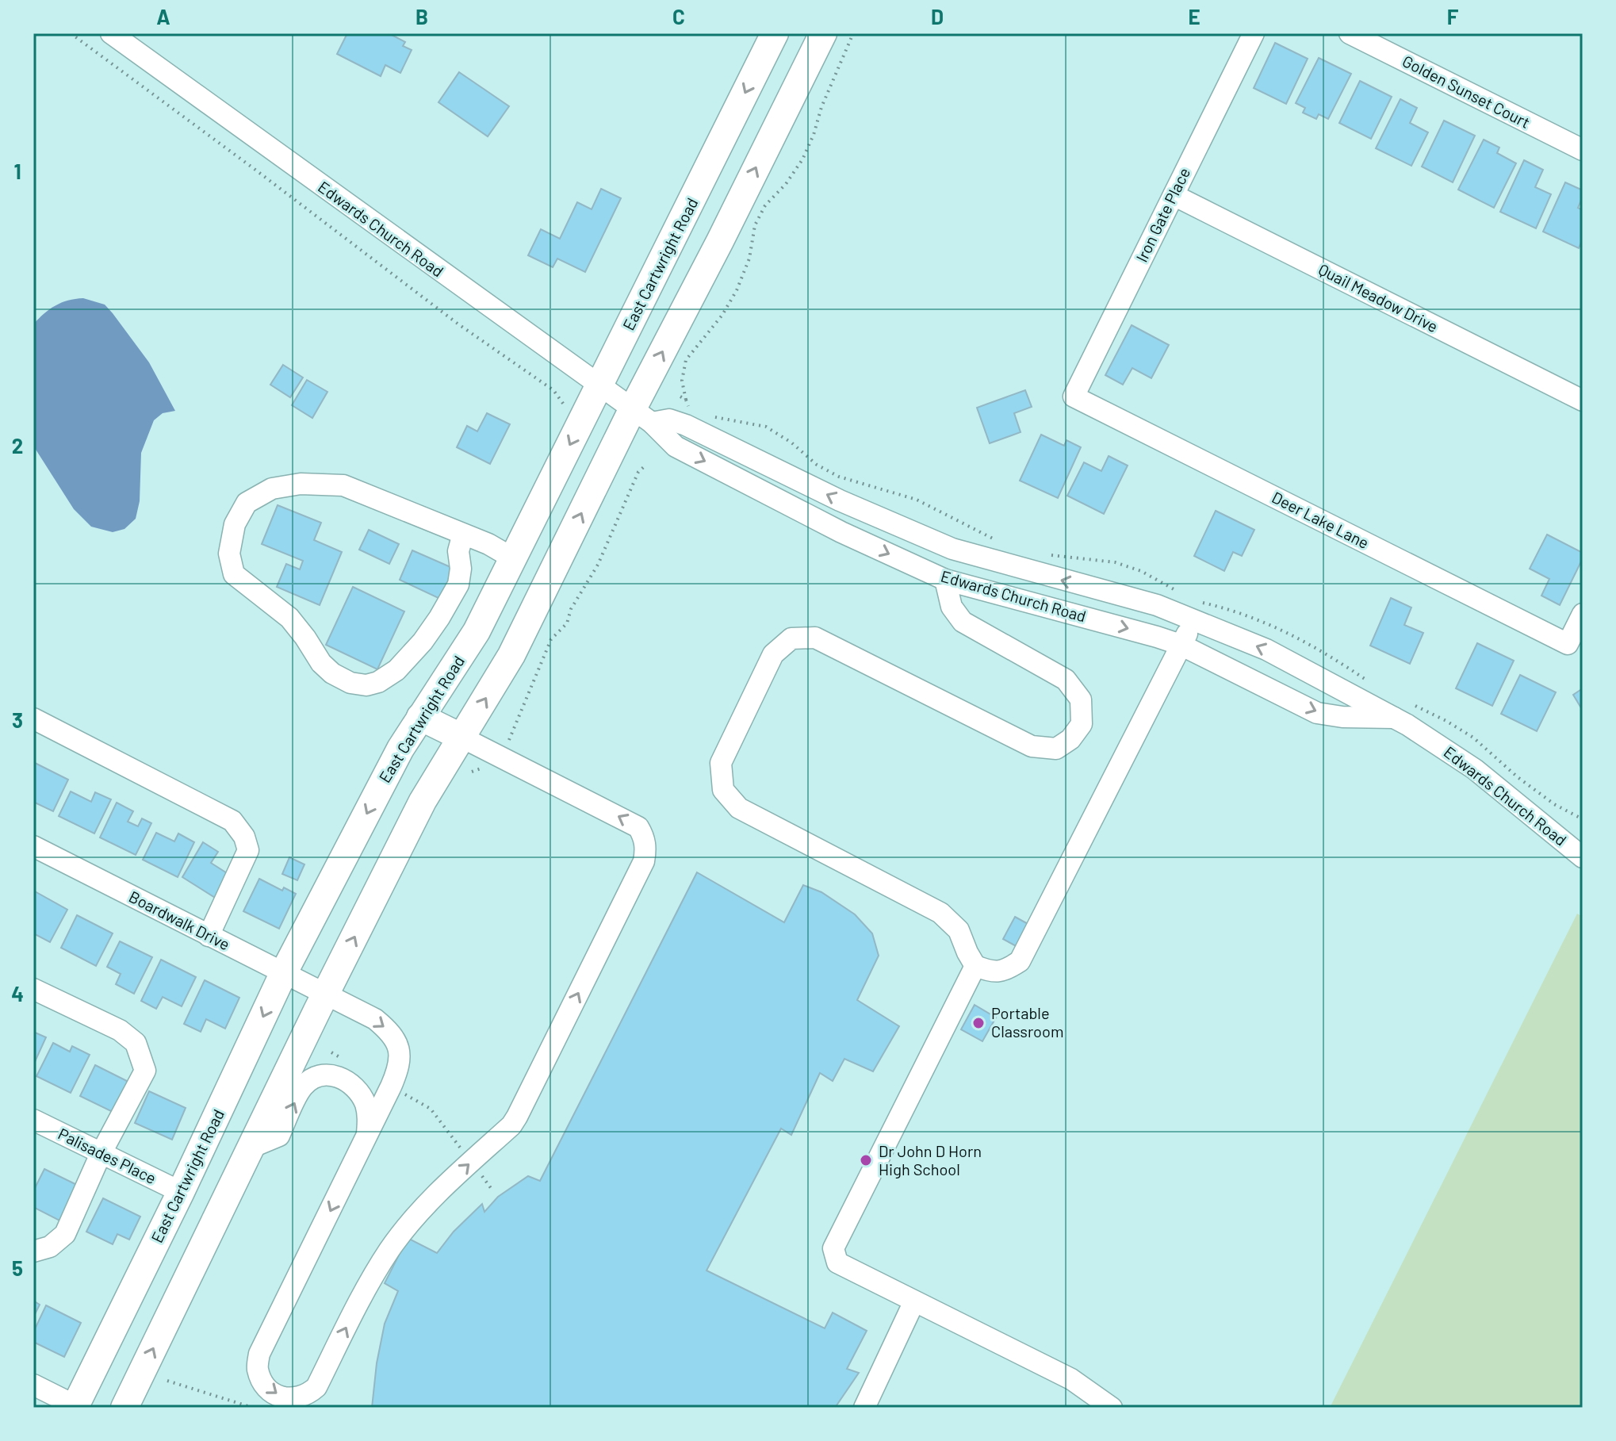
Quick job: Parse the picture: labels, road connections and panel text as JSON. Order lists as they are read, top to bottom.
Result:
{
  "streets": {
    "main road": ["East Cartwright Road"],
    "street": [
      "Golden Sunset Court",
      "Iron Gate Place",
      "Edwards Church Road",
      "Quail Meadow Drive",
      "Deer Lake Lane",
      "Boardwalk Drive",
      "Palisades Place"
    ]
  },
  "crossings": [
    ["Iron Gate Place", "Quail Meadow Drive"],
    ["Iron Gate Place", "Deer Lake Lane"],
    ["Edwards Church Road", "East Cartwright Road"],
    ["East Cartwright Road", "Boardwalk Drive"],
    ["East Cartwright Road", "Palisades Place"]
  ],
  "places": ["Portable Classroom", "Dr John D Horn High School"],
  "grid": {
    "columns": [
      "A",
      "B",
      "C",
      "D",
      "E",
      "F"
    ],
    "rows": [
      "1",
      "2",
      "3",
      "4",
      "5"
    ]
  }
}
